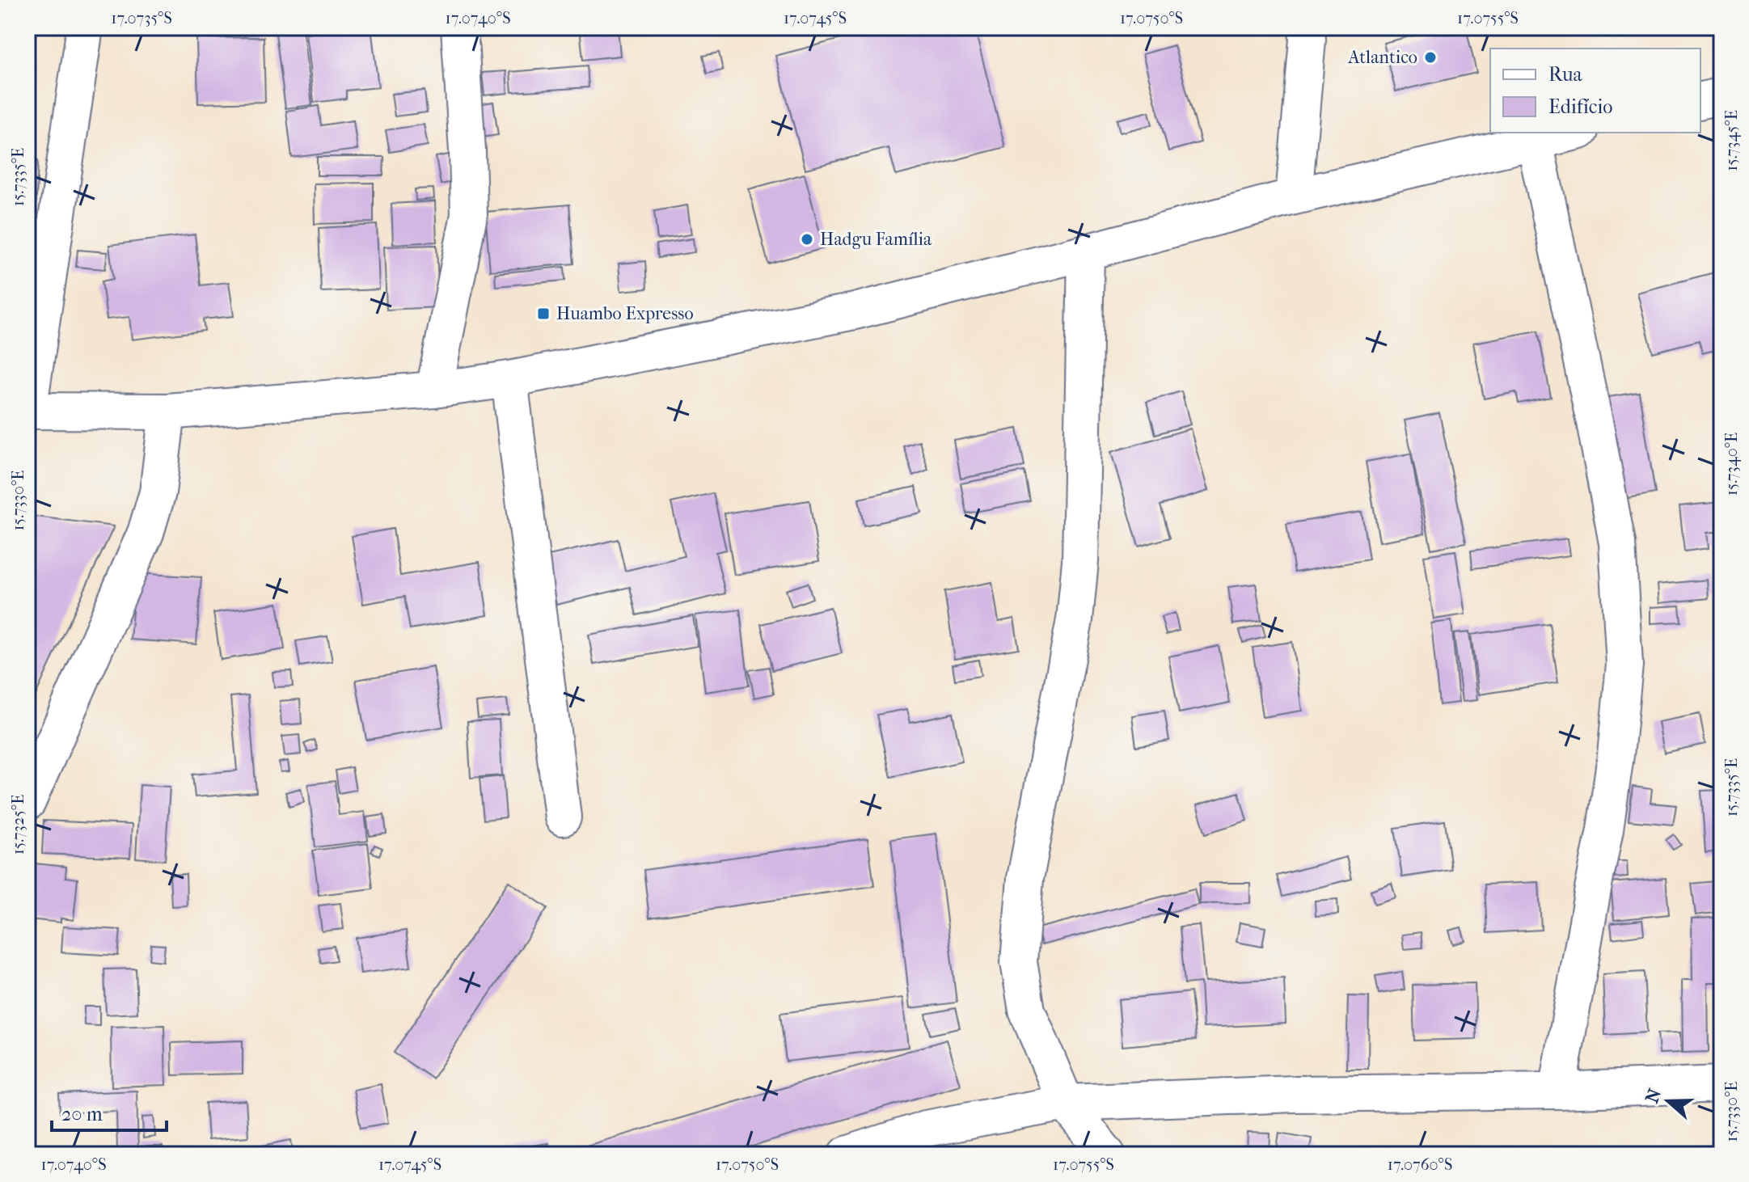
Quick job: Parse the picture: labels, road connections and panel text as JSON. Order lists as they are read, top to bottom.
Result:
{
  "places": {
    "other": ["Atlantico", "Hadgu Família"],
    "transit": ["Huambo Expresso"]
  },
  "legend": ["Rua", "Edifício"],
  "scale_bar": "20 m",
  "north": "left",
  "coordinates": [
    "17.0735°S",
    "17.0740°S",
    "17.0745°S",
    "17.0750°S",
    "17.0755°S",
    "15.7345°E",
    "15.7335°E",
    "15.7340°E",
    "15.7330°E",
    "15.7325°E",
    "17.0760°S"
  ]
}
